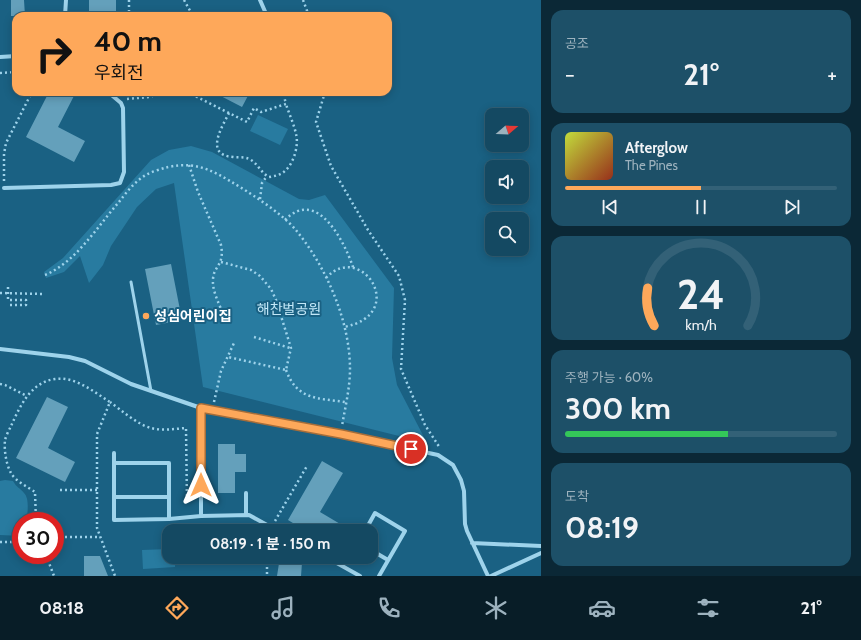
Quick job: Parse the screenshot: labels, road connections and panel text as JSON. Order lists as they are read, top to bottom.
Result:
{
  "parks": ["해찬벌공원"],
  "places": ["성심어린이집"],
  "north": "right",
  "page": {
    "tile": [
      "공조",
      ["주행 가능 · 60%", "300 km"],
      ["도착", "08:19"]
    ],
    "turn": ["40 m", "우회전"],
    "heat": ["−", "21°", "+"],
    "song": ["Afterglow", "The Pines"],
    "limit": "30",
    "trip": "08:19 · 1 분 · 150 m",
    "tabs": ["08:18", "21°"],
    "gauge": ["24", "km/h"]
  }
}
